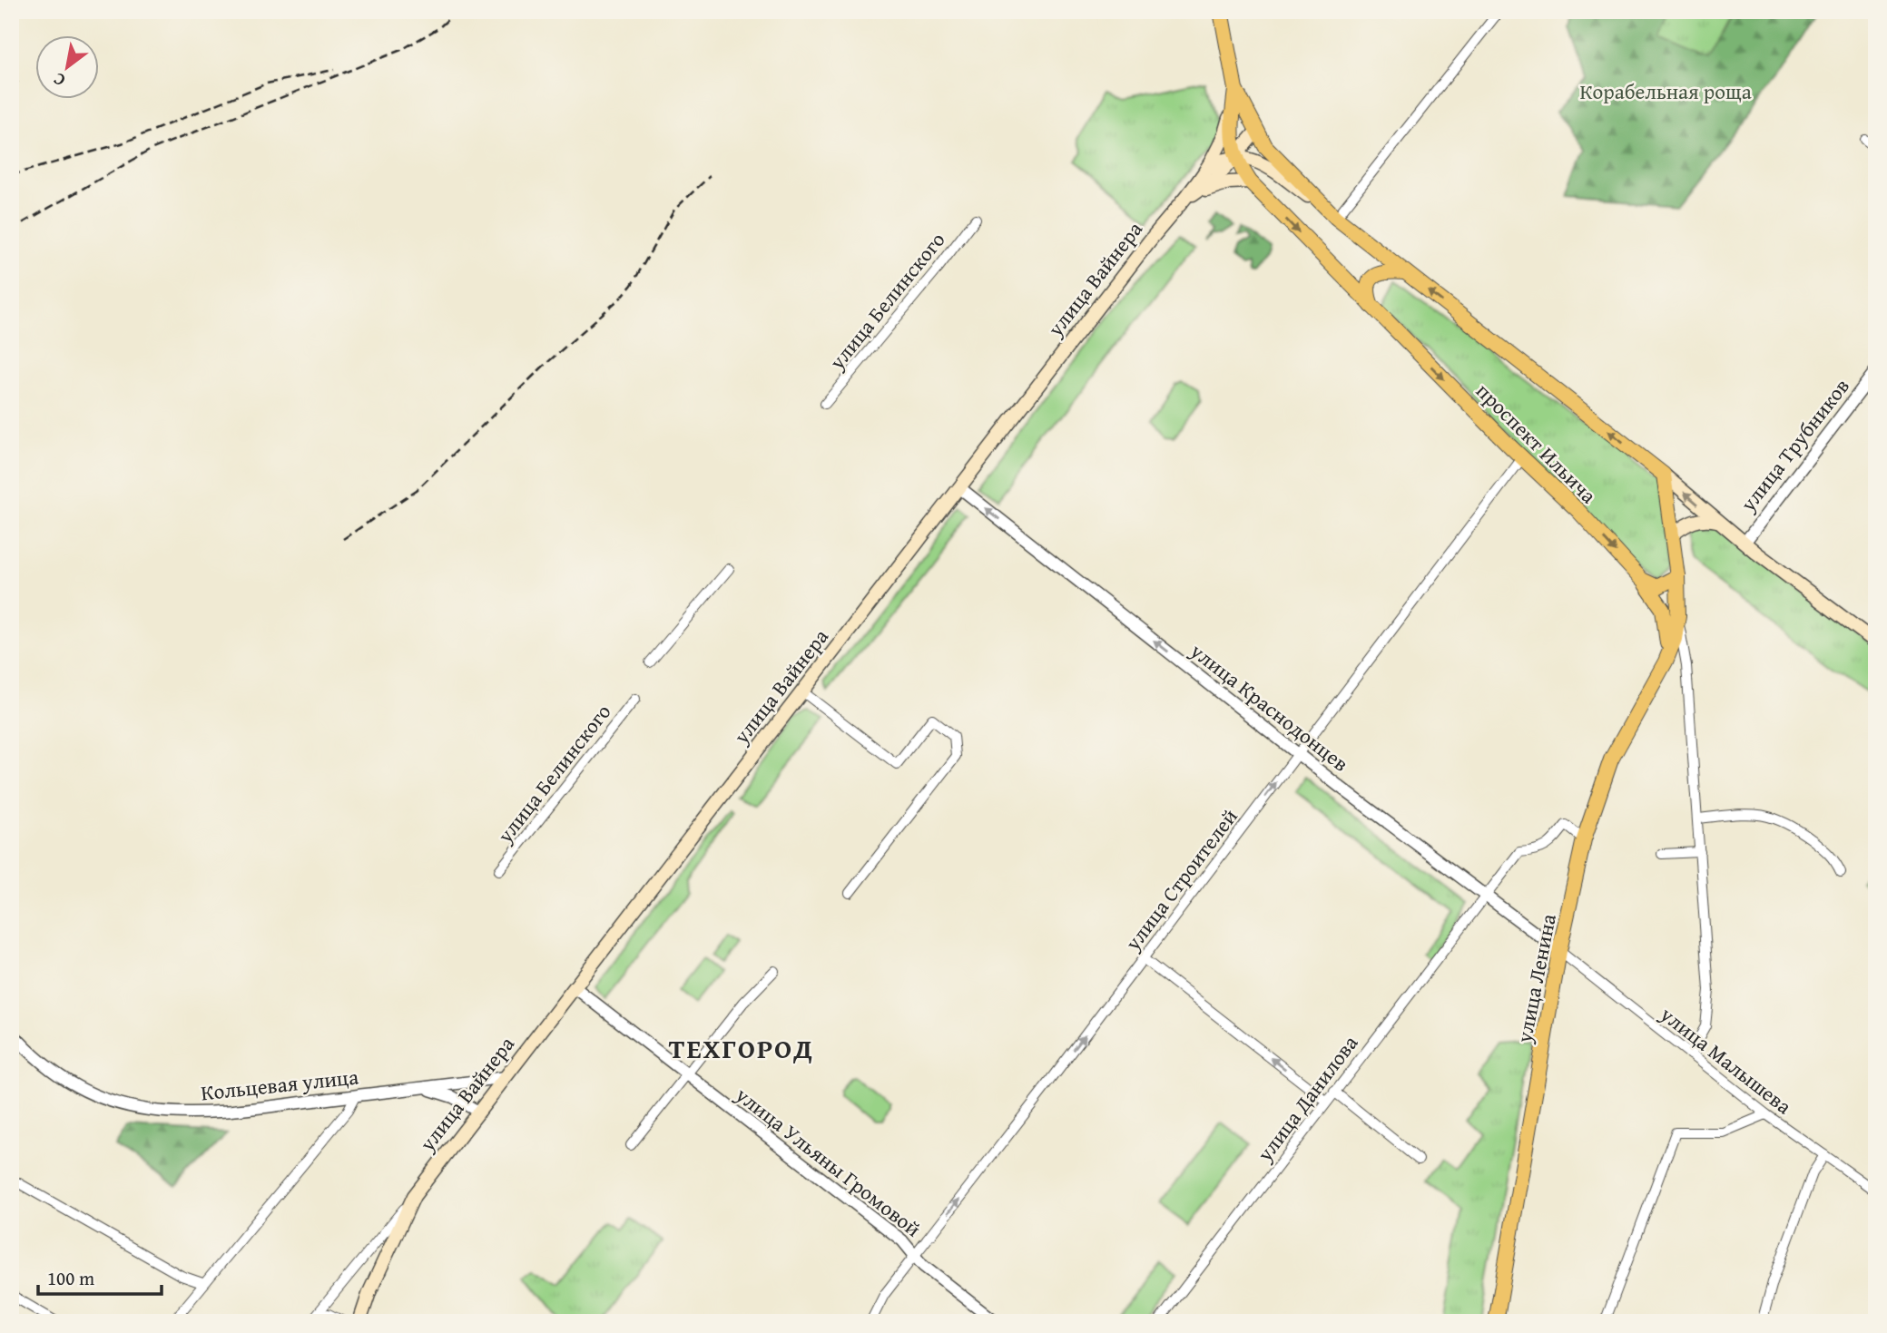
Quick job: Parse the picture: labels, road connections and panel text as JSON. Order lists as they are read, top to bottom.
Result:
{
  "streets": {
    "main road": ["улица Вайнера", "проспект Ильича", "улица Ленина"],
    "street": [
      "улица Белинского",
      "улица Трубников",
      "улица Краснодонцев",
      "улица Строителей",
      "улица Малышева",
      "Кольцевая улица",
      "улица Данилова",
      "улица Ульяны Громовой"
    ]
  },
  "crossings": [
    ["улица Вайнера", "проспект Ильича"],
    ["улица Вайнера", "улица Краснодонцев"],
    ["улица Вайнера", "Кольцевая улица"],
    ["улица Вайнера", "улица Ульяны Громовой"],
    ["проспект Ильича", "улица Строителей"],
    ["улица Краснодонцев", "улица Строителей"],
    ["улица Краснодонцев", "улица Ленина"],
    ["улица Краснодонцев", "улица Малышева"],
    ["улица Краснодонцев", "улица Данилова"],
    ["улица Строителей", "улица Ульяны Громовой"],
    ["улица Ленина", "улица Малышева"],
    ["улица Ленина", "улица Данилова"]
  ],
  "one_way": ["улица Краснодонцев", "улица Строителей"],
  "districts": ["ТЕХГОРОД"],
  "parks": ["Корабельная роща"],
  "scale_bar": "100 m",
  "north": "bottom left"
}
